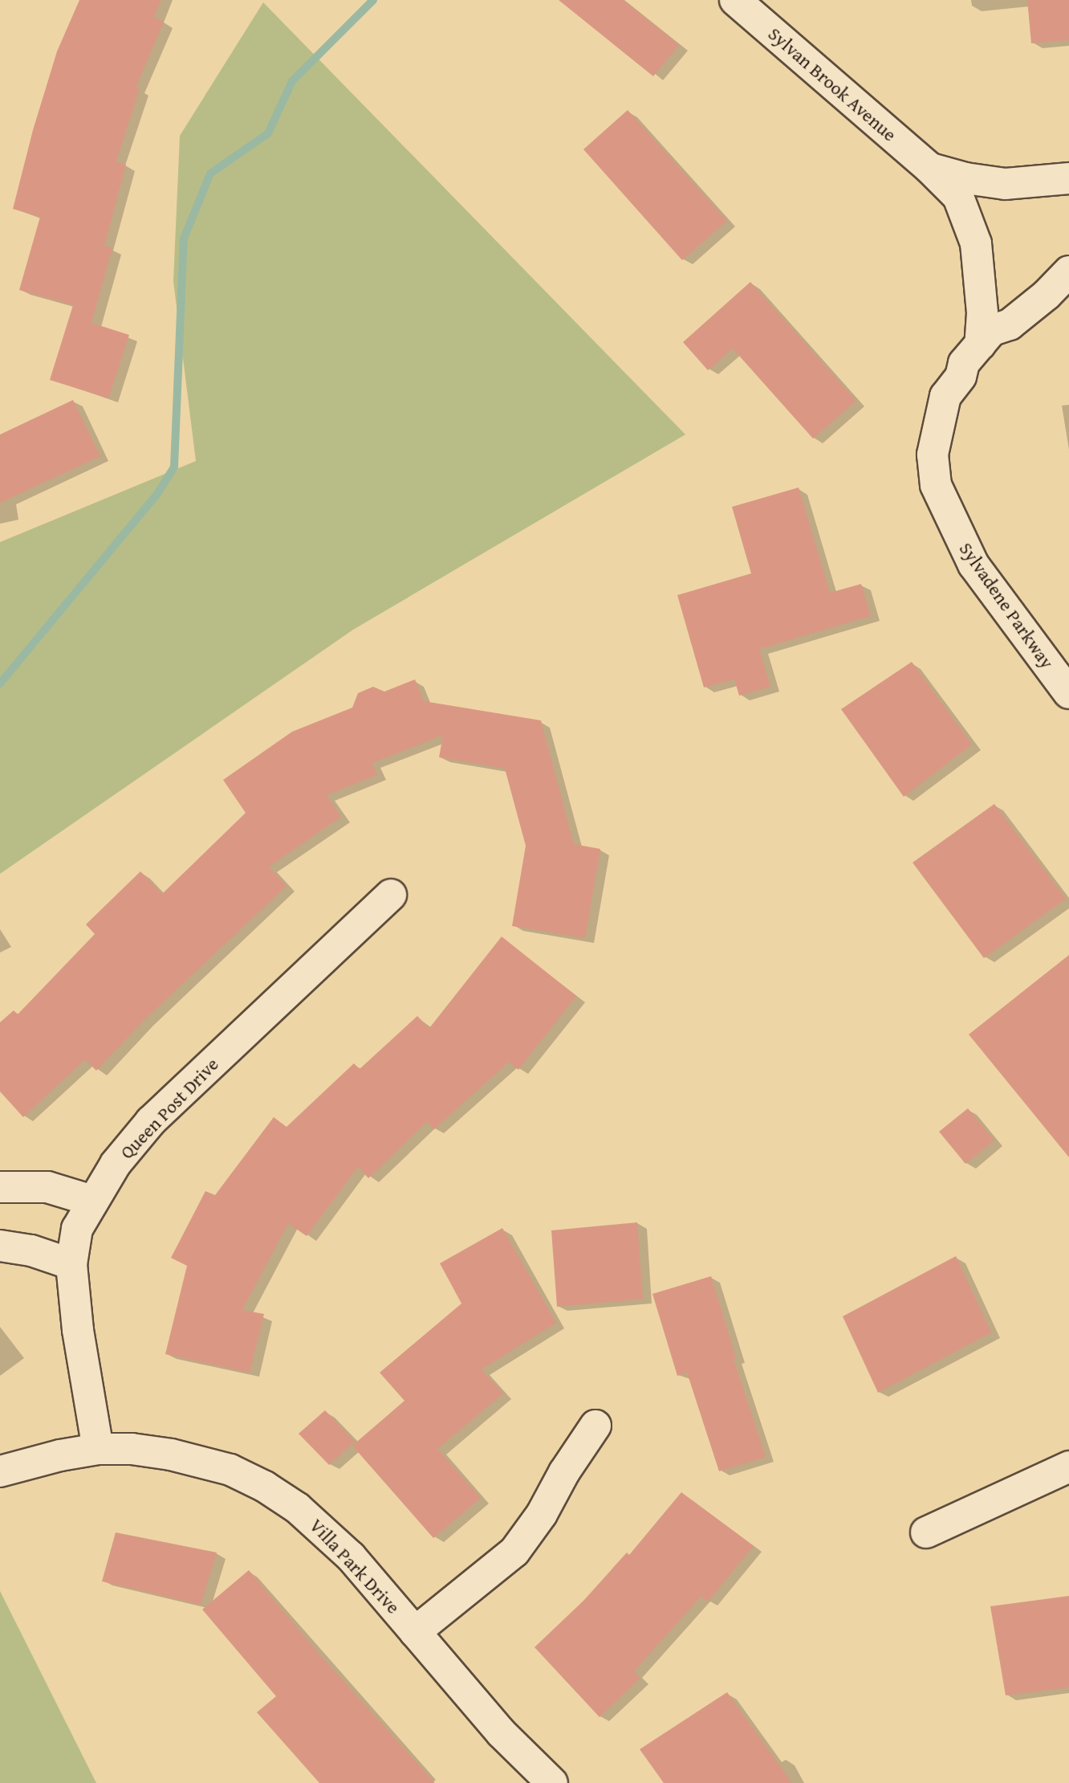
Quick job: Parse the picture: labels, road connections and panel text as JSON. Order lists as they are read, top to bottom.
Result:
{
  "streets": {
    "street": [
      "Sylvan Brook Avenue",
      "Sylvadene Parkway",
      "Queen Post Drive",
      "Villa Park Drive"
    ]
  },
  "crossings": [
    ["Sylvan Brook Avenue", "Sylvadene Parkway"],
    ["Queen Post Drive", "Villa Park Drive"]
  ]
}
